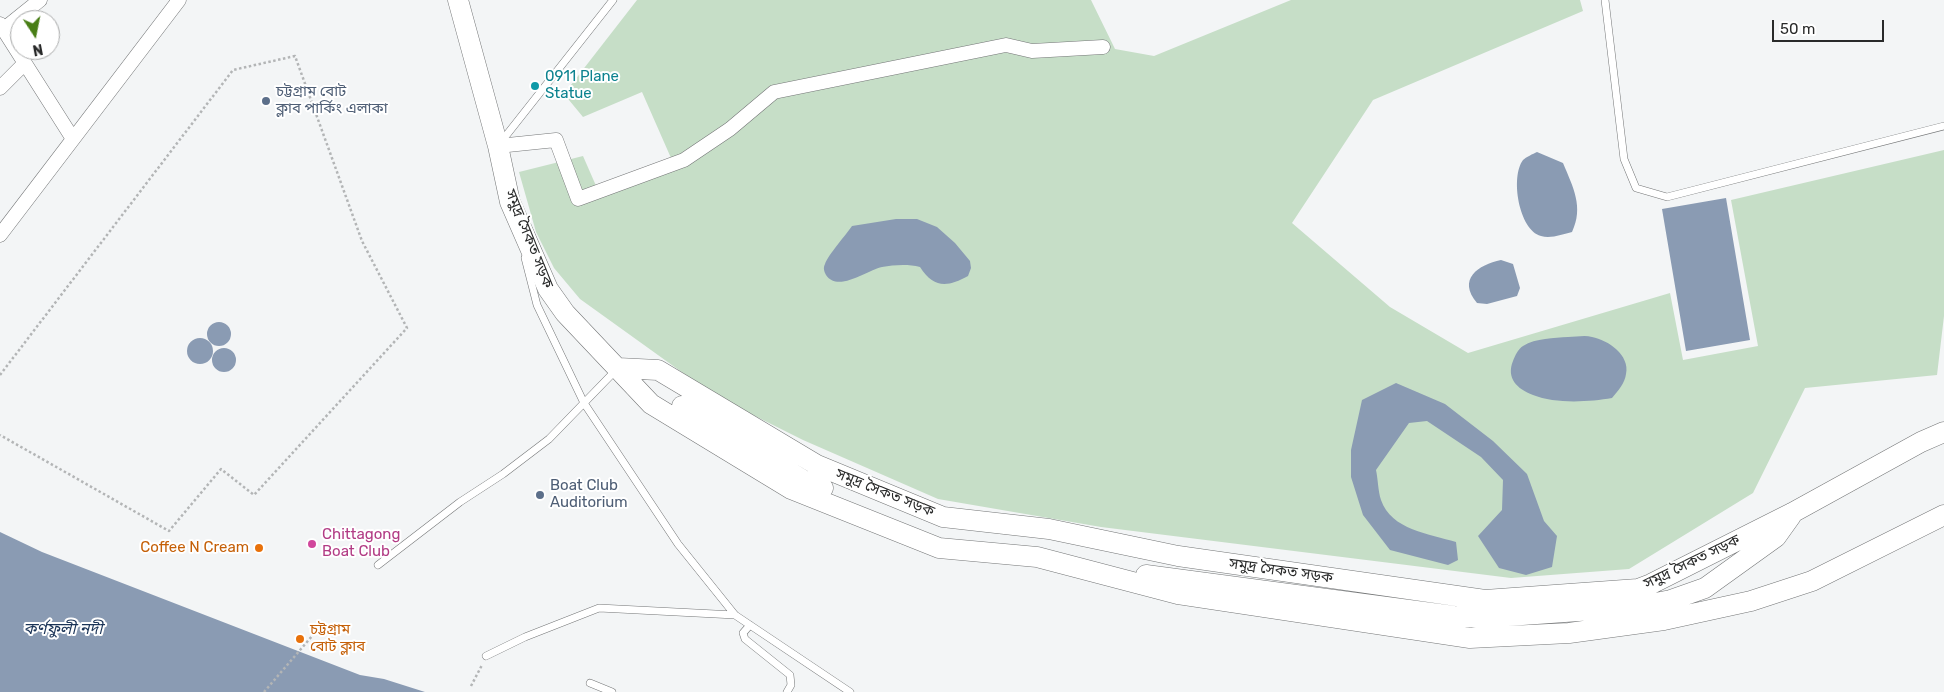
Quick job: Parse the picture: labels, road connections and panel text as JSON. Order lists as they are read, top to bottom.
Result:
{
  "streets": {
    "main road": ["সমুদ্র সৈকত সড়ক"]
  },
  "water": ["কর্ণফুলী নদী"],
  "places": [
    "0911 Plane Statue",
    "চট্টগ্রাম বোট ক্লাব পার্কিং এলাকা",
    "Boat Club Auditorium",
    "Chittagong Boat Club",
    "Coffee N Cream",
    "চট্টগ্রাম বোট ক্লাব"
  ],
  "scale_bar": "50 m",
  "north": "bottom"
}
